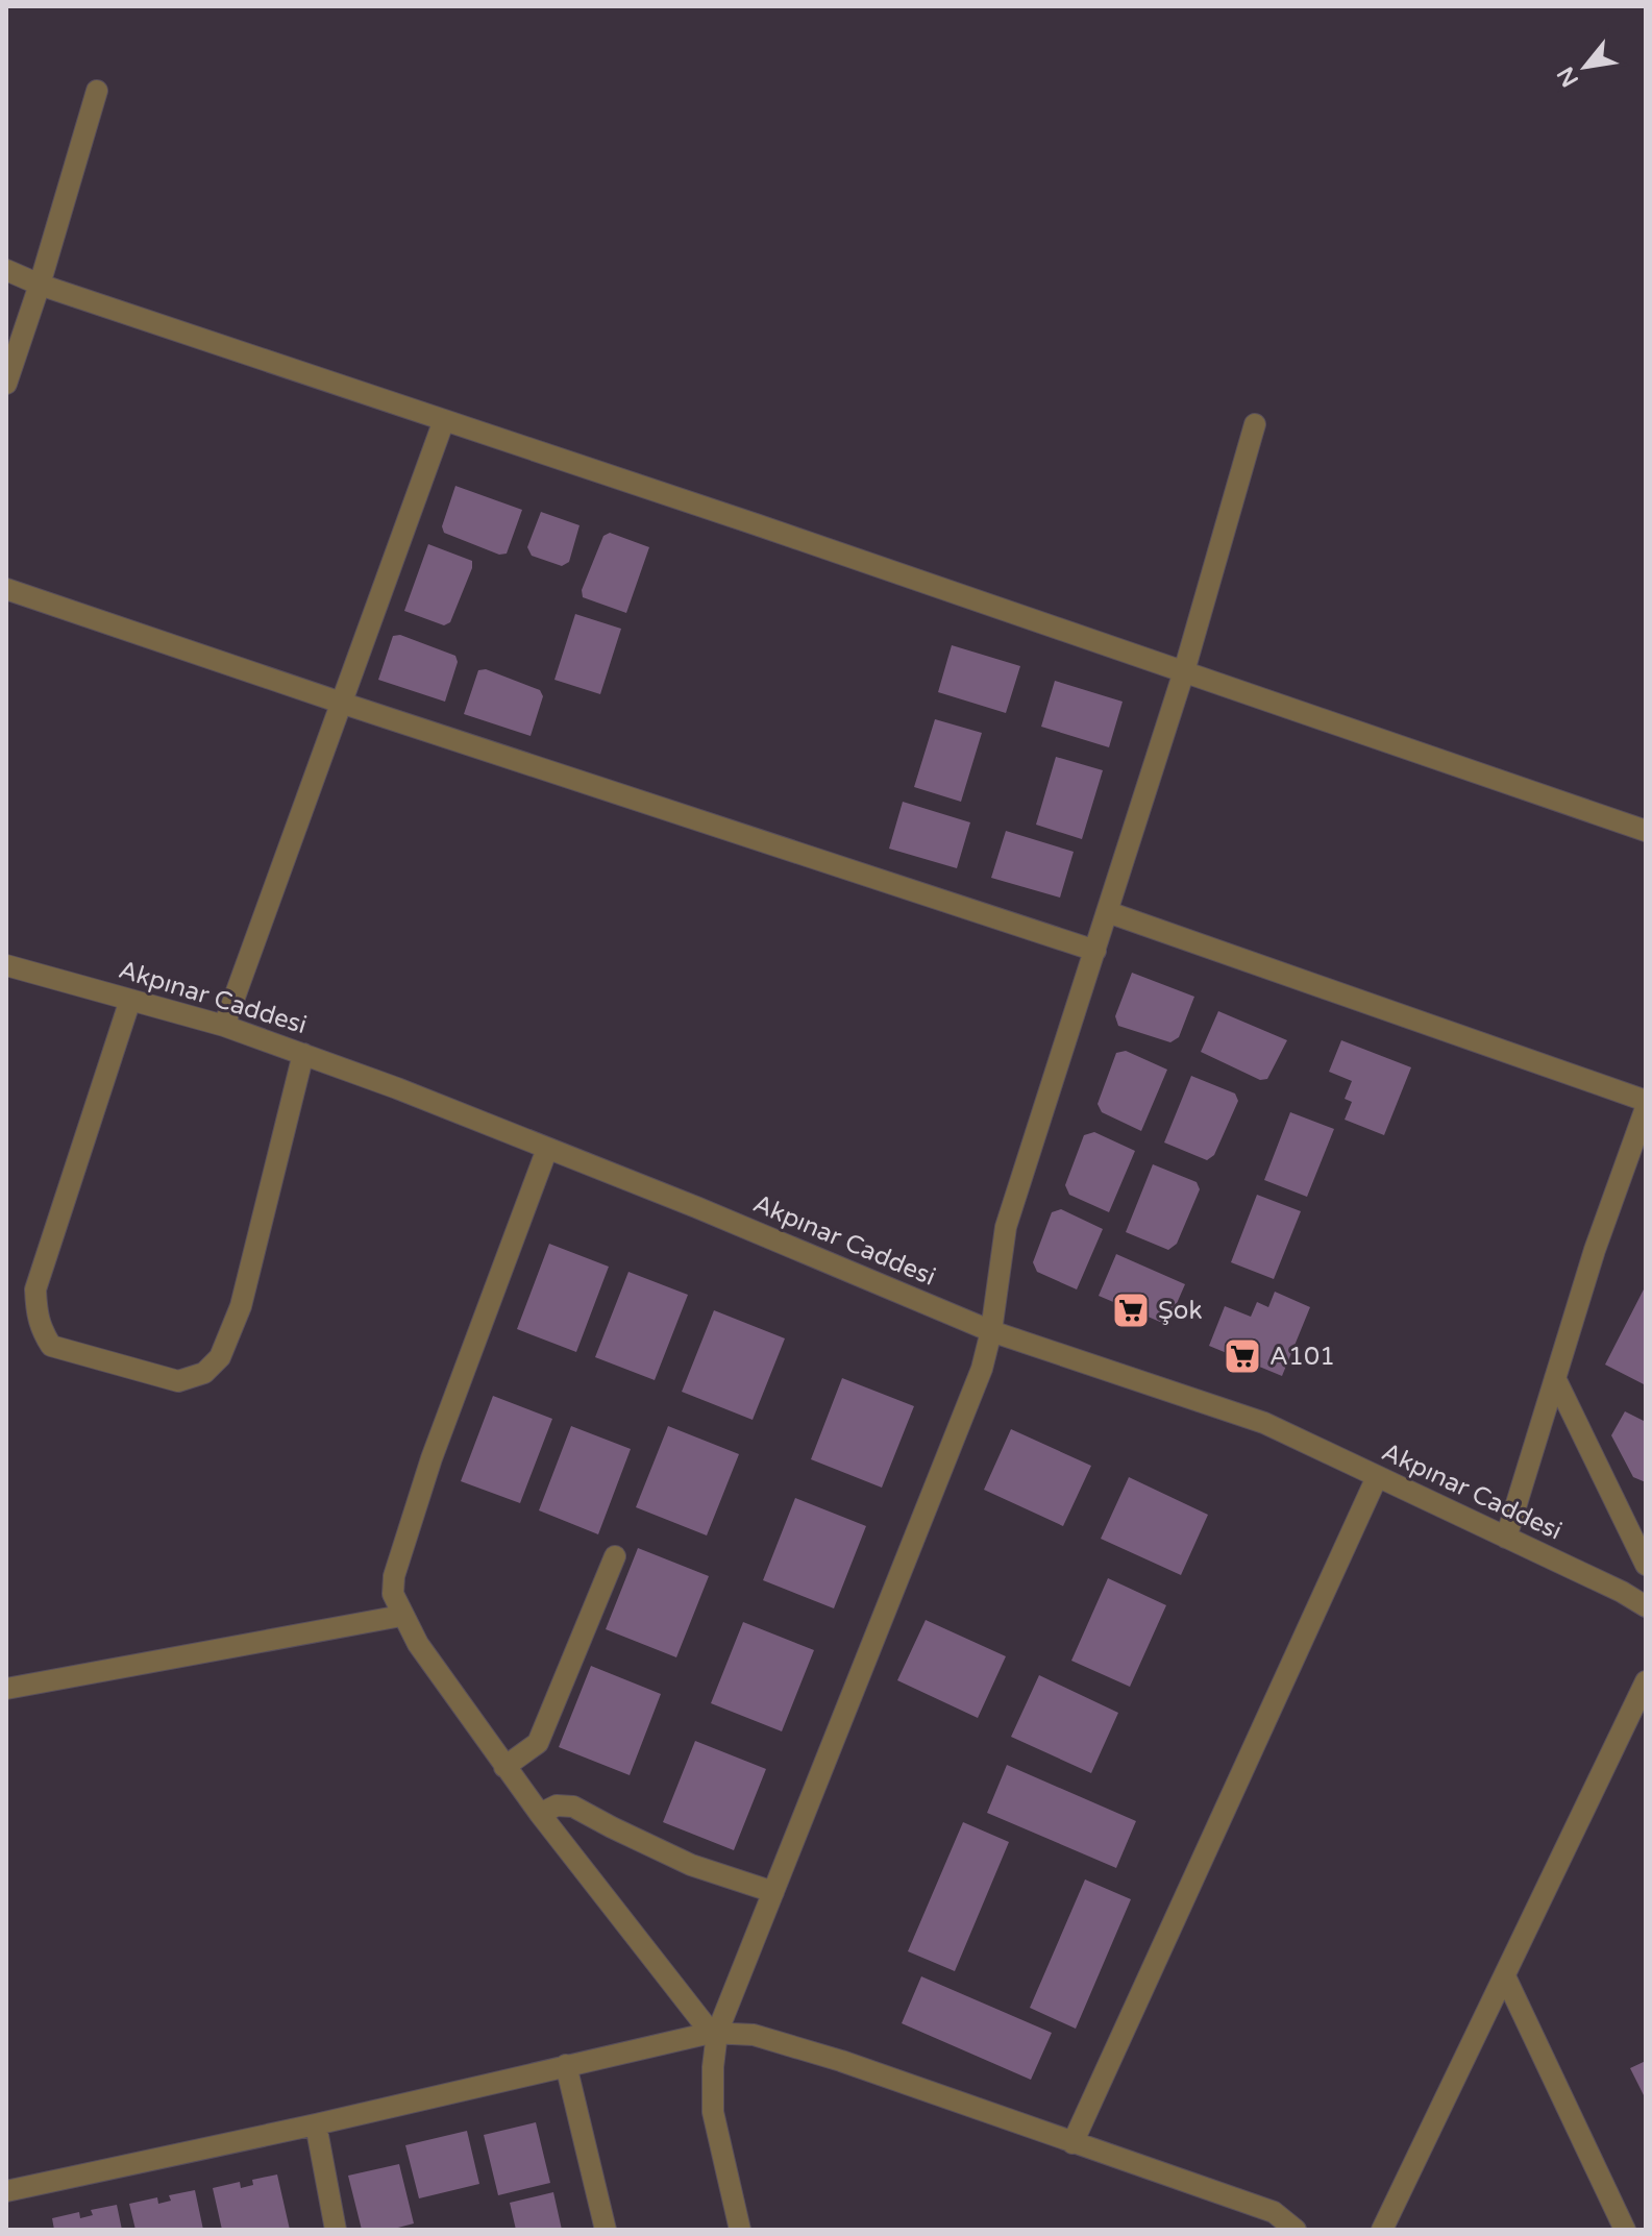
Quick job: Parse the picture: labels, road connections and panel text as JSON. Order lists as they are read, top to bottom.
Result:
{
  "streets": {
    "street": ["Akpınar Caddesi"]
  },
  "places": {
    "supermarket": ["Şok", "A101"]
  },
  "north": "bottom left"
}
